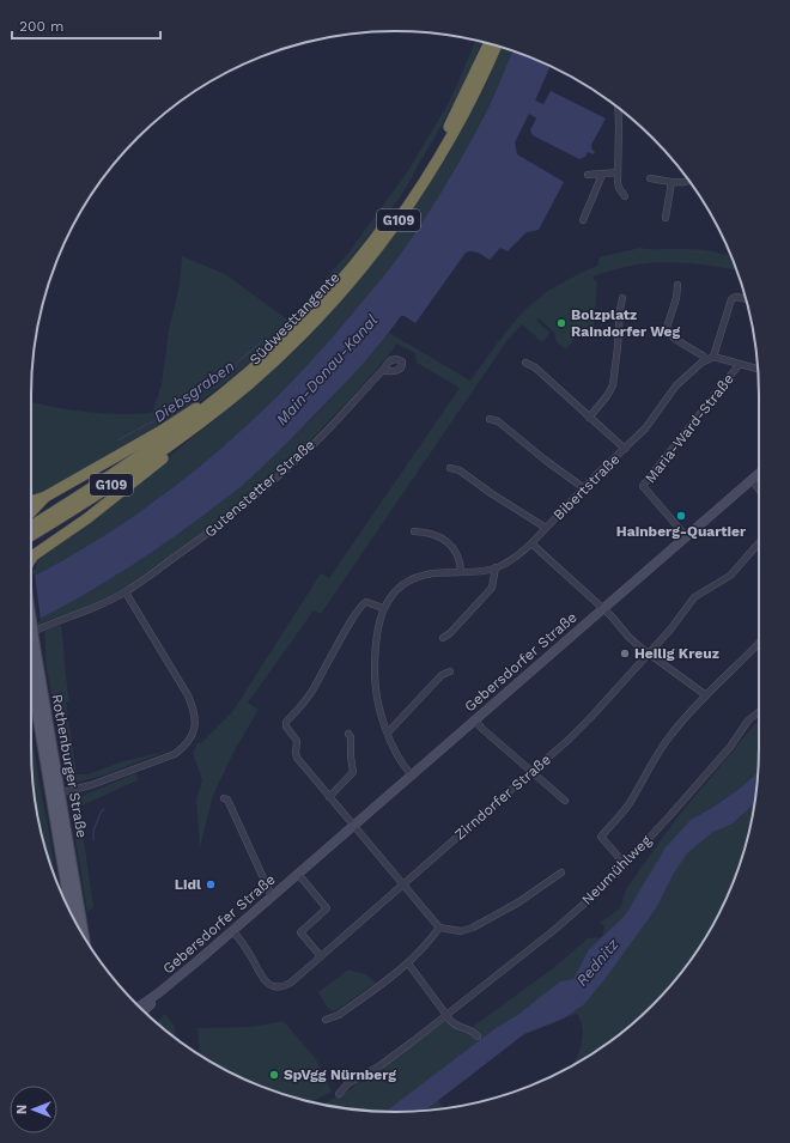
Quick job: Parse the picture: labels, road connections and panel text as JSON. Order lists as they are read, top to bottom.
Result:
{
  "streets": {
    "highway": ["G109", "Südwesttangente"],
    "main road": ["Gebersdorfer Straße", "Rothenburger Straße"],
    "street": [
      "Maria-Ward-Straße",
      "Bibertstraße",
      "Gutenstetter Straße",
      "Zirndorfer Straße",
      "Neumühlweg"
    ]
  },
  "crossings": [
    ["Maria-Ward-Straße", "Gebersdorfer Straße"],
    ["Gebersdorfer Straße", "Zirndorfer Straße"]
  ],
  "water": ["Main-Donau-Kanal", "Diebsgraben", "Rednitz"],
  "places": [
    "Bolzplatz Raindorfer Weg",
    "Hainberg-Quartier",
    "Heilig Kreuz",
    "Lidl",
    "SpVgg Nürnberg"
  ],
  "scale_bar": "200 m",
  "north": "left"
}
